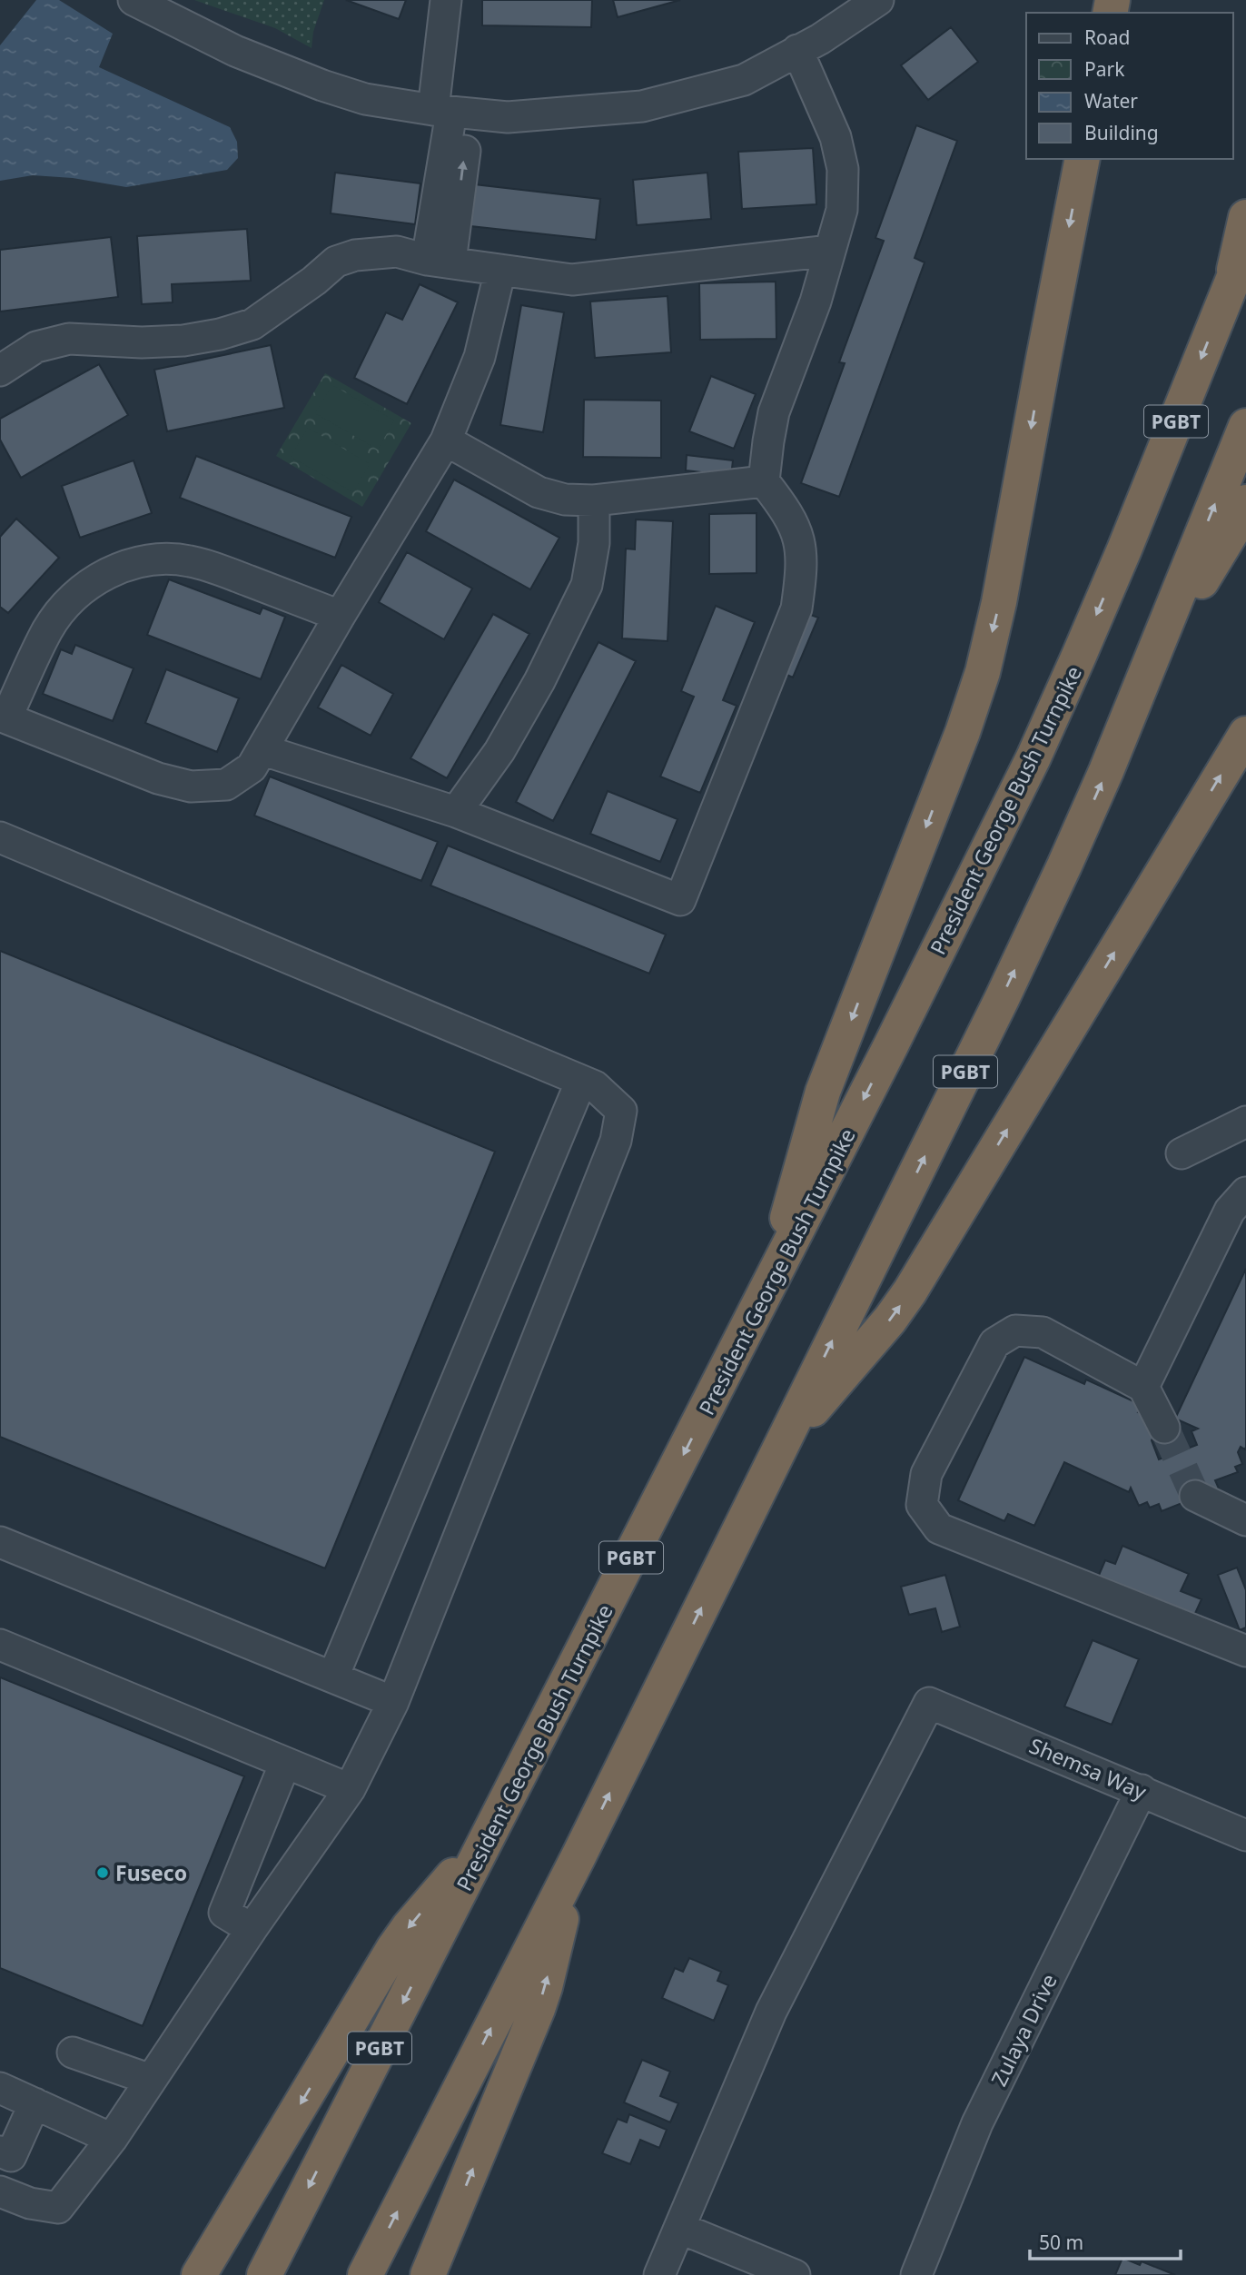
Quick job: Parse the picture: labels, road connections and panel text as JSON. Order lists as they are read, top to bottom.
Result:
{
  "streets": {
    "highway": ["PGBT", "President George Bush Turnpike"],
    "street": ["Shemsa Way", "Zulaya Drive"]
  },
  "crossings": [
    ["Shemsa Way", "Zulaya Drive"]
  ],
  "places": ["Fuseco"],
  "legend": [
    "Road",
    "Park",
    "Water",
    "Building"
  ],
  "scale_bar": "50 m"
}
